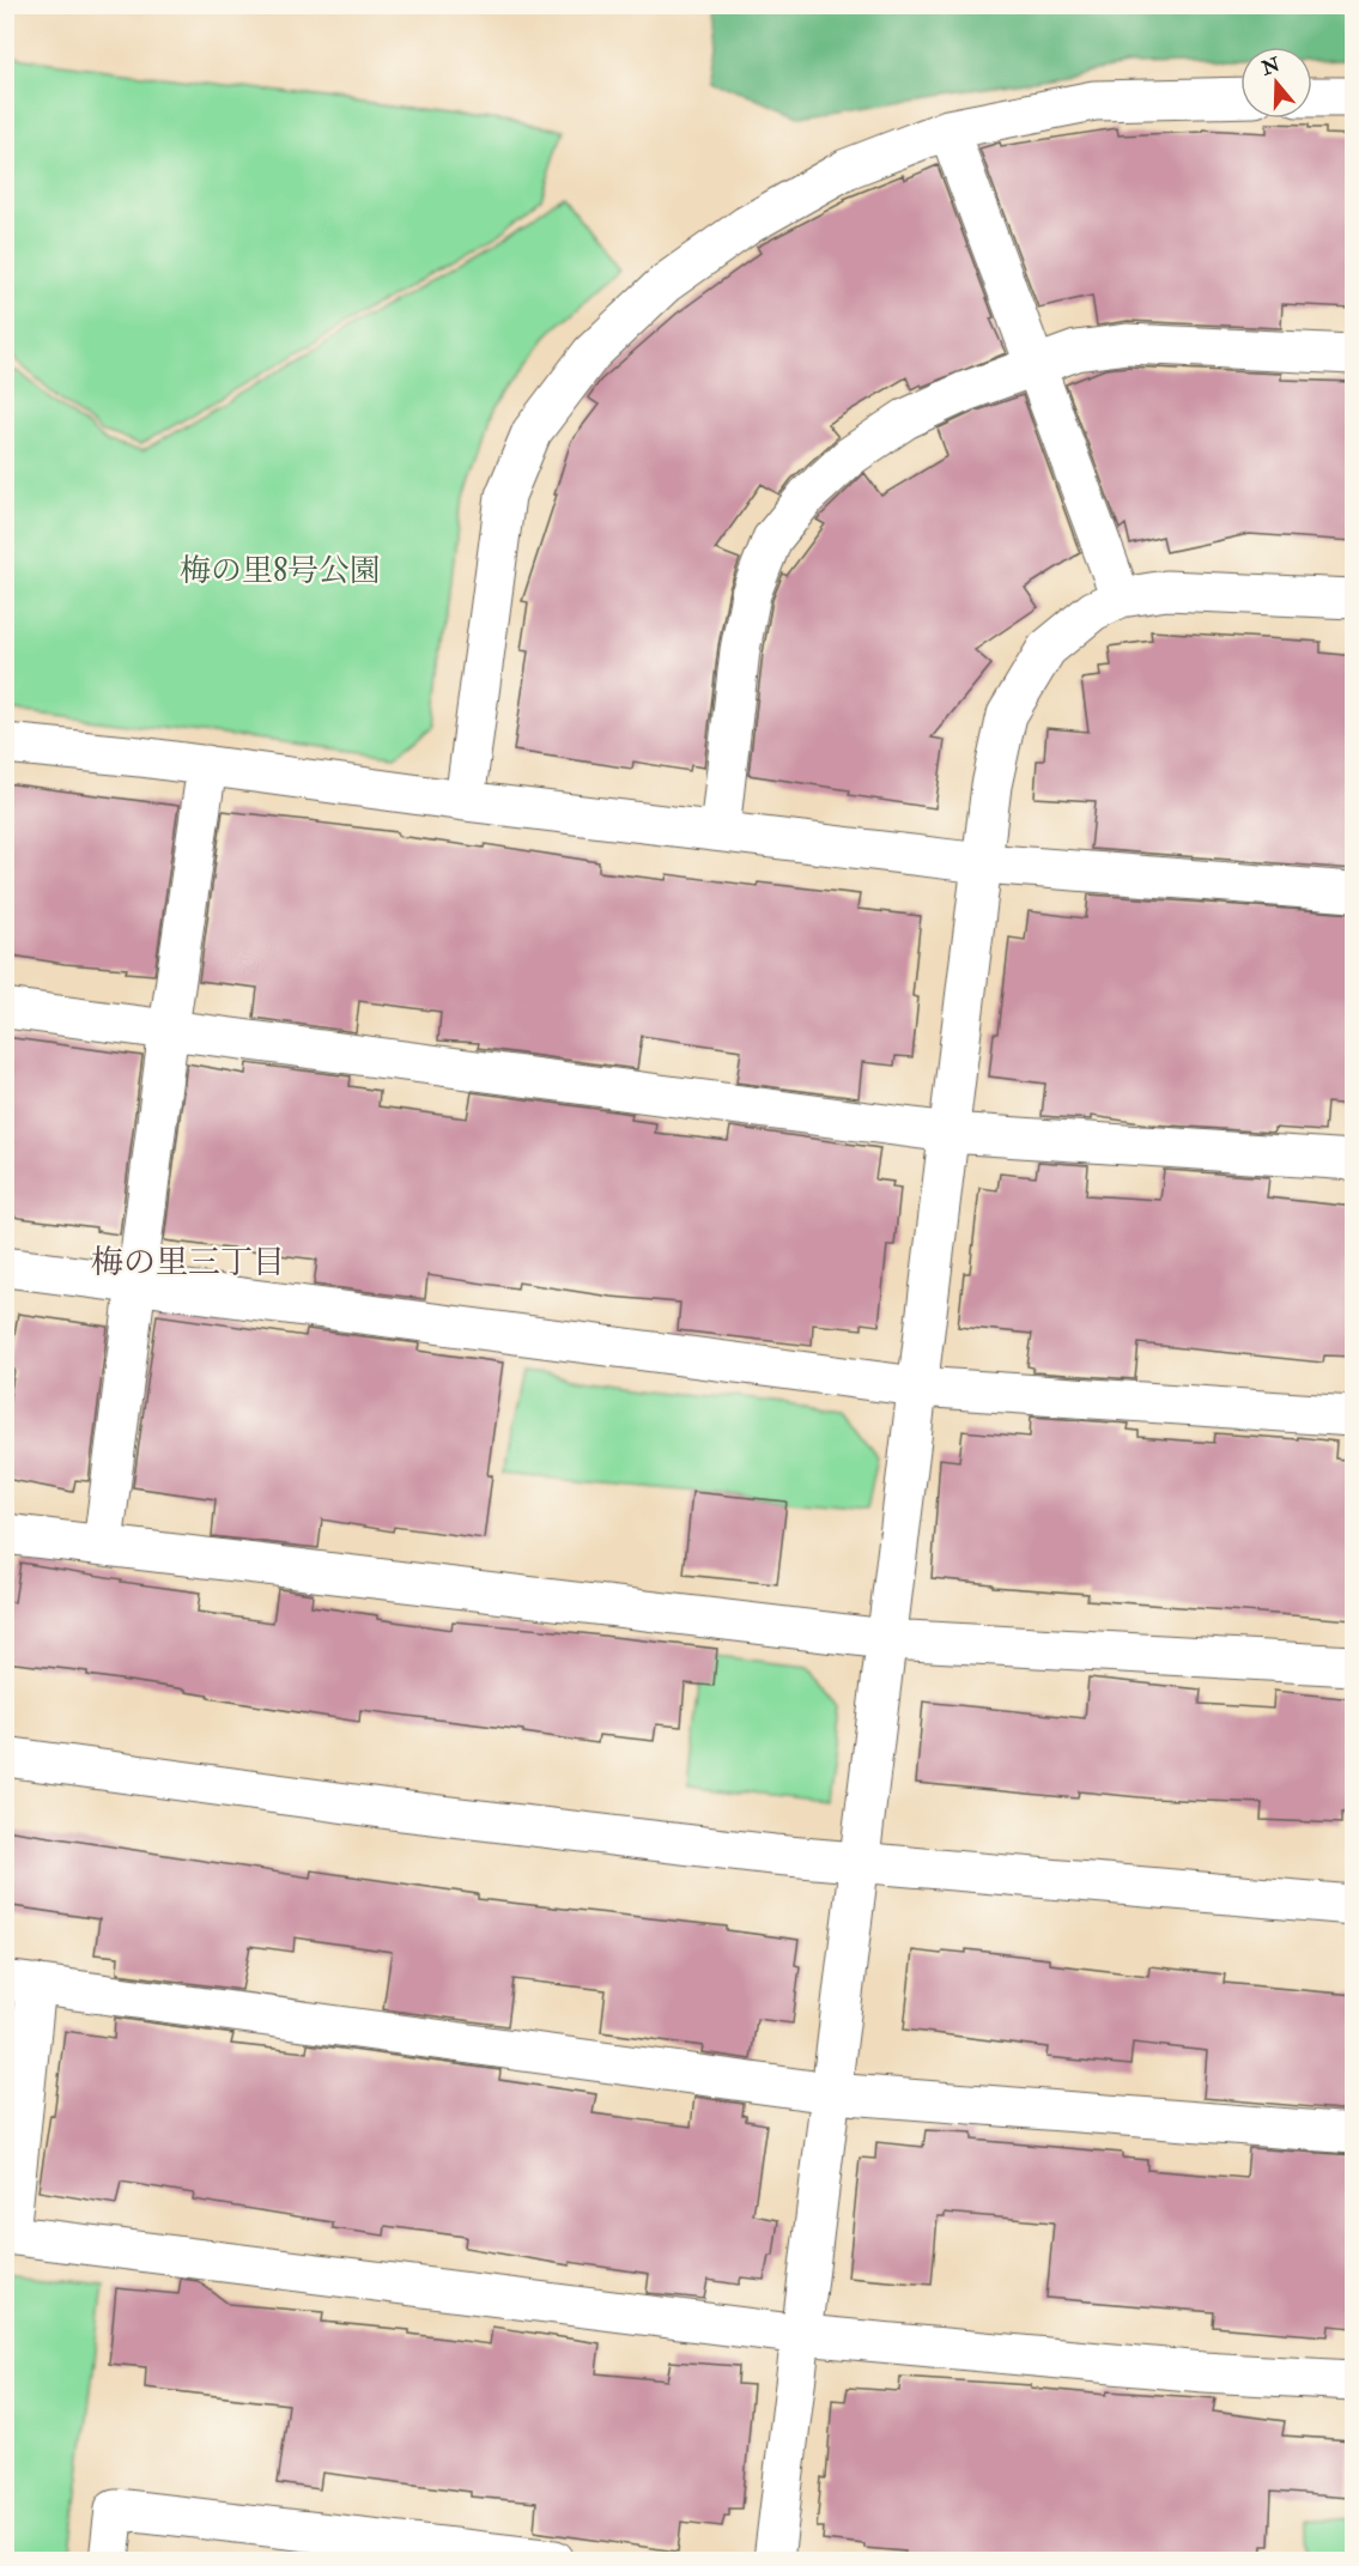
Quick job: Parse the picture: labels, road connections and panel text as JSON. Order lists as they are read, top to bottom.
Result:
{
  "districts": ["梅の里三丁目"],
  "parks": ["梅の里8号公園"],
  "north": "top"
}
